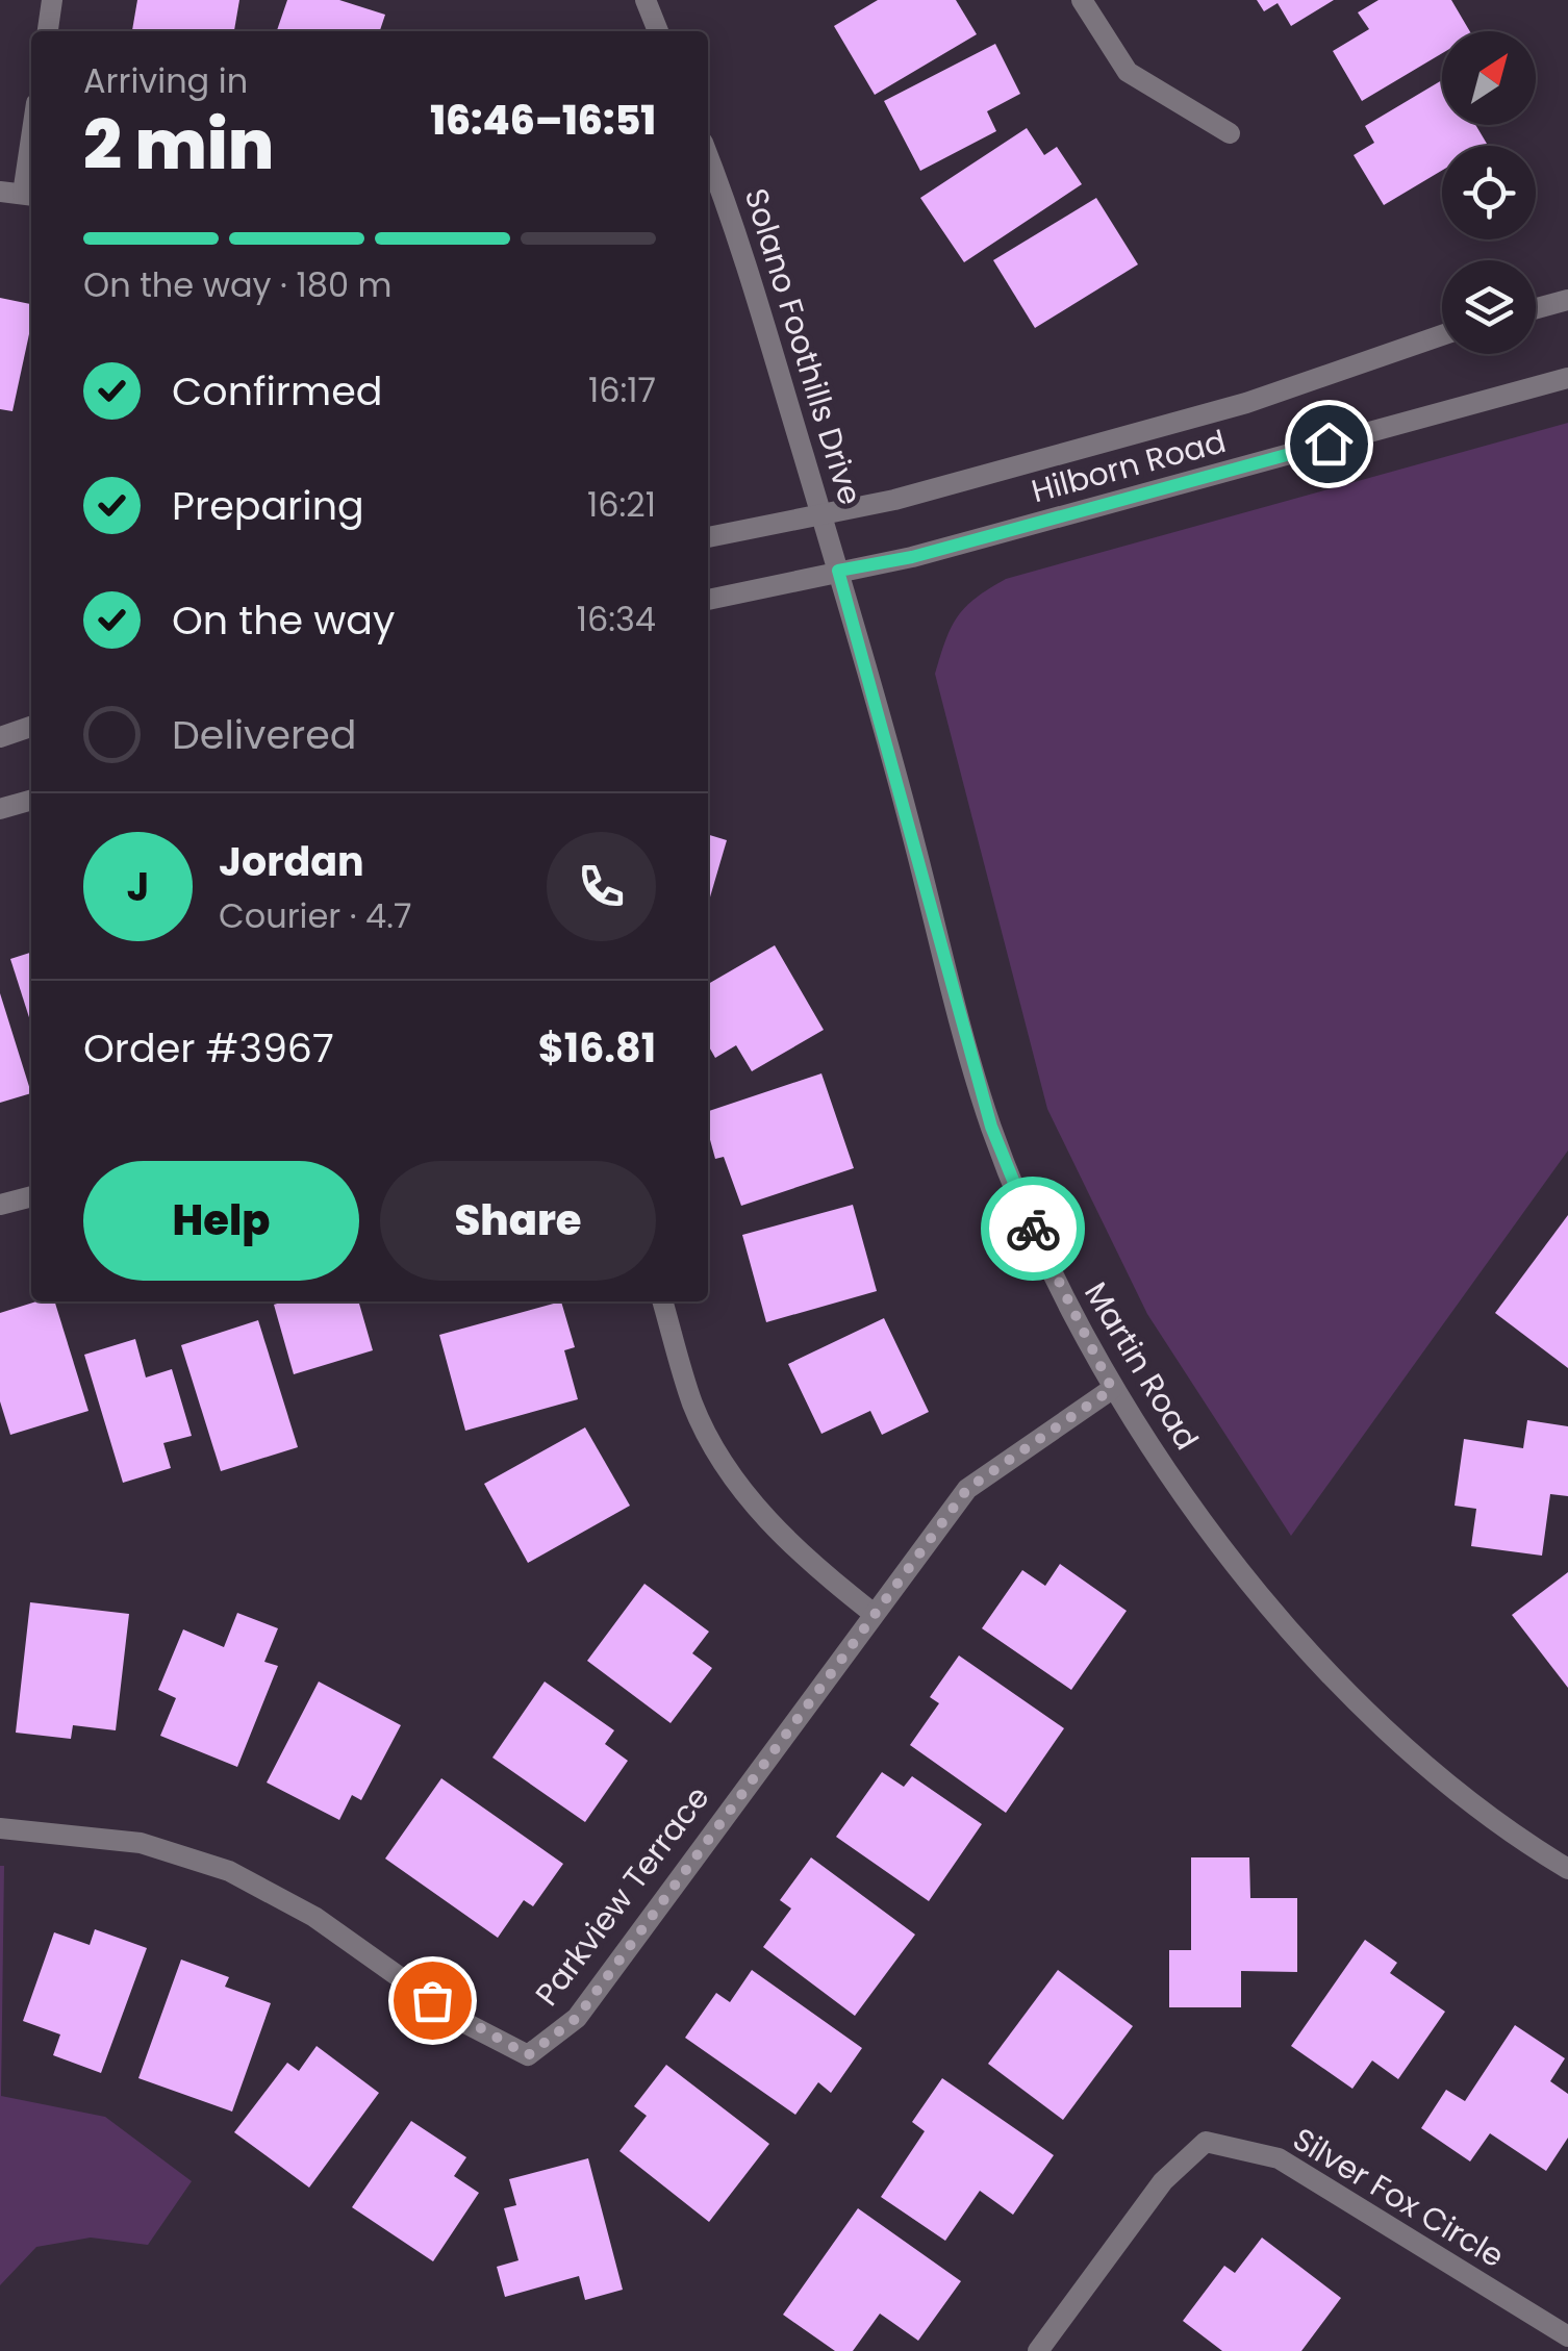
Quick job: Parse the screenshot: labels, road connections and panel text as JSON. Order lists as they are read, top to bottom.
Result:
{
  "streets": {
    "street": [
      "Solano Foothills Drive",
      "Hilborn Road",
      "Martin Road",
      "Parkview Terrace",
      "Silver Fox Circle"
    ]
  },
  "crossings": [
    ["Solano Foothills Drive", "Hilborn Road"],
    ["Solano Foothills Drive", "Martin Road"],
    ["Hilborn Road", "Martin Road"],
    ["Martin Road", "Parkview Terrace"]
  ],
  "north": "top right",
  "page": {
    "heading": ["2 min", "Arriving in", "16:46–16:51"],
    "panel": [
      "Jordan",
      "Courier · 4.7",
      "Order #3967",
      "$16.81"
    ],
    "bar": "On the way · 180 m",
    "list": [
      ["Confirmed", "16:17"],
      ["Preparing", "16:21"],
      ["On the way", "16:34"],
      "Delivered"
    ],
    "round": "J",
    "buttons": ["Help", "Share"]
  }
}
